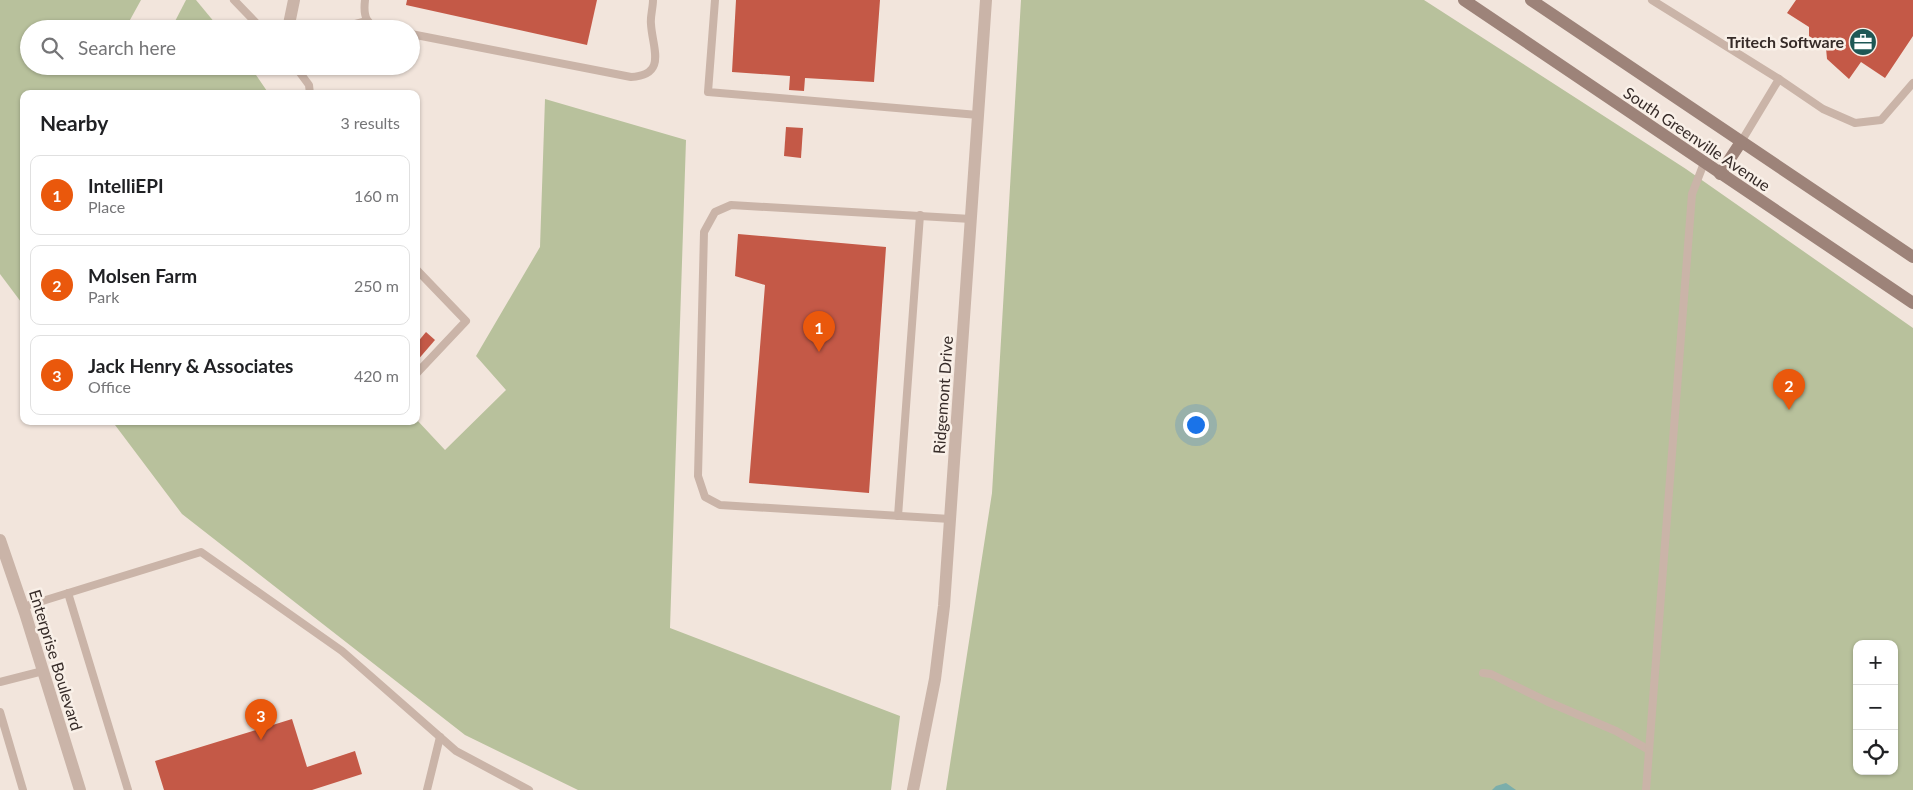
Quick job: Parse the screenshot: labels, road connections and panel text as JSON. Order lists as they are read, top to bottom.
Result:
{
  "streets": {
    "main road": ["South Greenville Avenue"],
    "street": ["Ridgemont Drive", "Enterprise Boulevard"]
  },
  "places": {
    "office": ["Tritech Software"]
  },
  "page": {
    "search": "Search here",
    "heading": ["Nearby", "3 results"],
    "list": [
      {
        "mark": "1",
        "name": "IntelliEPI",
        "note": "Place",
        "value": "160 m"
      },
      {
        "mark": "2",
        "name": "Molsen Farm",
        "note": "Park",
        "value": "250 m"
      },
      {
        "mark": "3",
        "name": "Jack Henry & Associates",
        "note": "Office",
        "value": "420 m"
      }
    ],
    "pins": ["1", "2", "3"],
    "map_buttons": ["+", "−"]
  }
}
